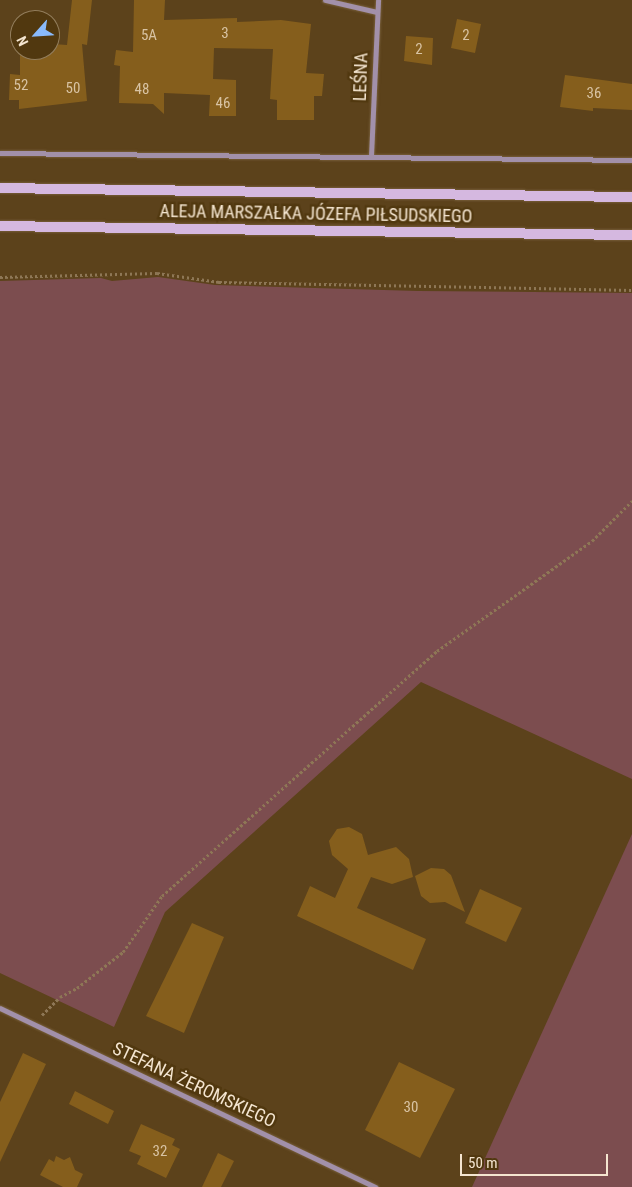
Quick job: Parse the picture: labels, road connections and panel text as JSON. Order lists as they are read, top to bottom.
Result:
{
  "streets": {
    "main road": ["ALEJA MARSZAŁKA JÓZEFA PIŁSUDSKIEGO"],
    "street": ["LEŚNA", "STEFANA ŻEROMSKIEGO"]
  },
  "house_numbers": [
    "3",
    "5A",
    "2",
    "2",
    "52",
    "50",
    "48",
    "36",
    "46",
    "30",
    "32"
  ],
  "scale_bar": "50 m",
  "north": "bottom left"
}
